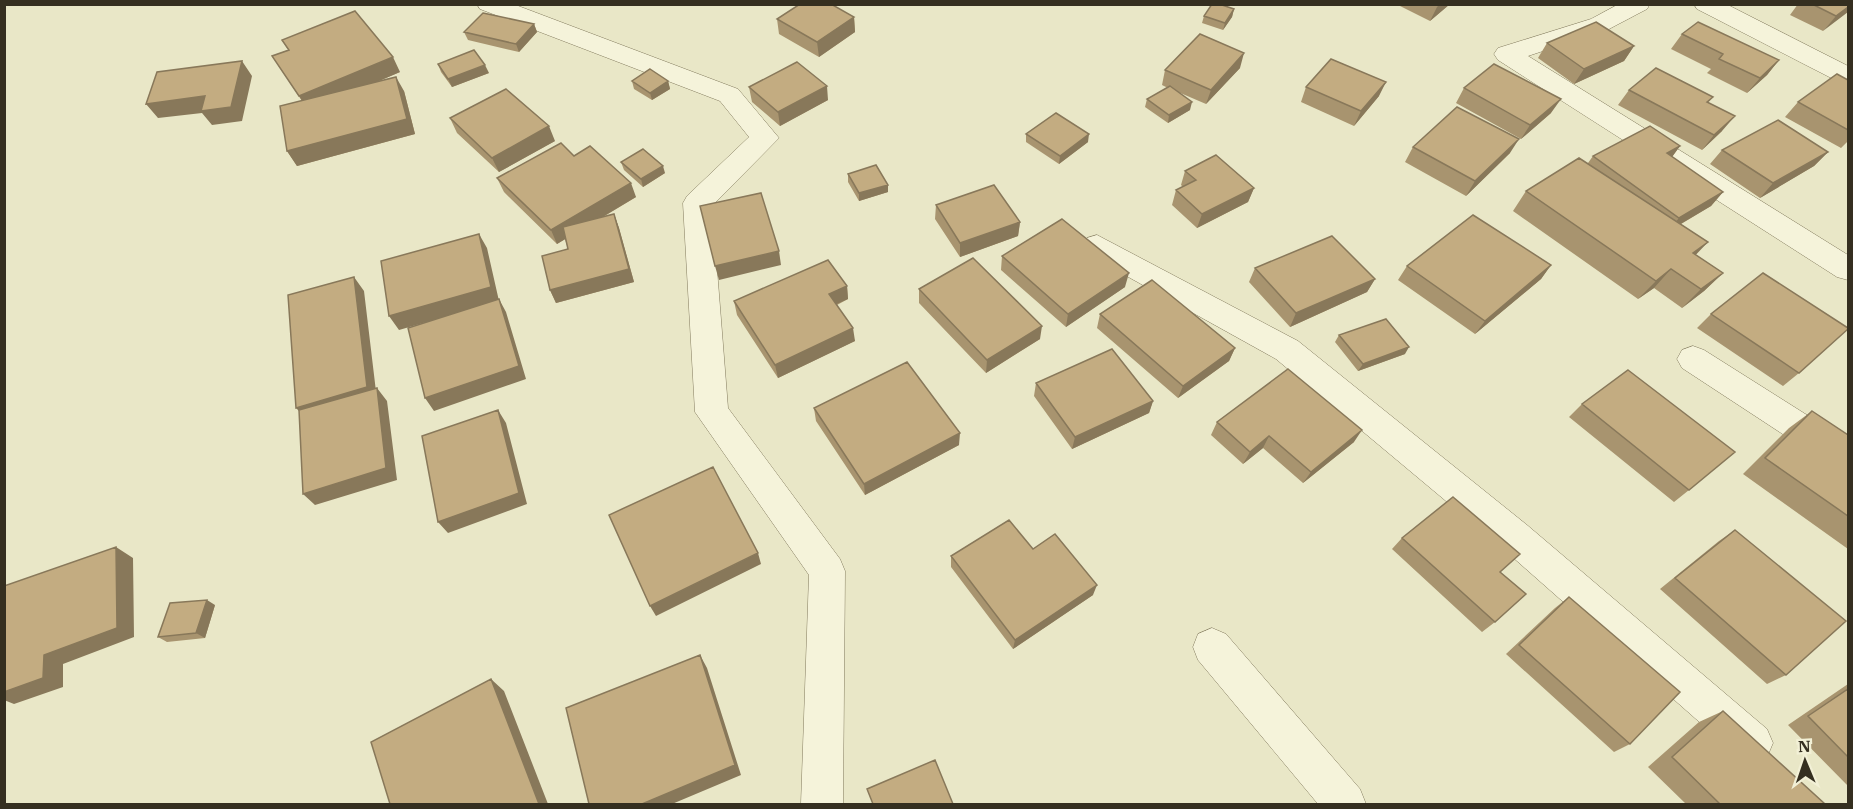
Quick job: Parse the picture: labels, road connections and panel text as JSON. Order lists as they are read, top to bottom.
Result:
{
  "north": "top"
}
